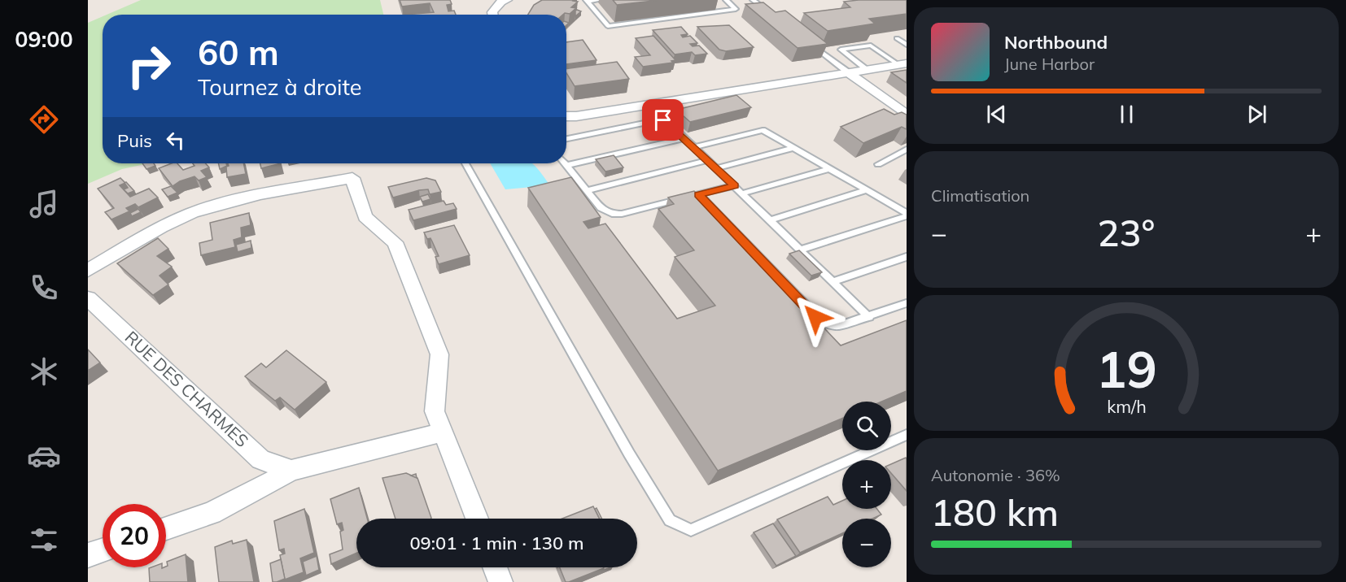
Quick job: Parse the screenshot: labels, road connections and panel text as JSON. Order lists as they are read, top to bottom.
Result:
{
  "streets": {
    "street": ["RUE DES CHARMES"]
  },
  "page": {
    "tabs": "09:00",
    "turn": ["60 m", "Tournez à droite"],
    "song": ["Northbound", "June Harbor"],
    "then": "Puis",
    "tile": [
      "Climatisation",
      ["Autonomie · 36%", "180 km"]
    ],
    "heat": ["−", "23°", "+"],
    "map_buttons": ["+", "−"],
    "limit": "20",
    "trip": "09:01 · 1 min · 130 m",
    "gauge": ["19", "km/h"]
  }
}
